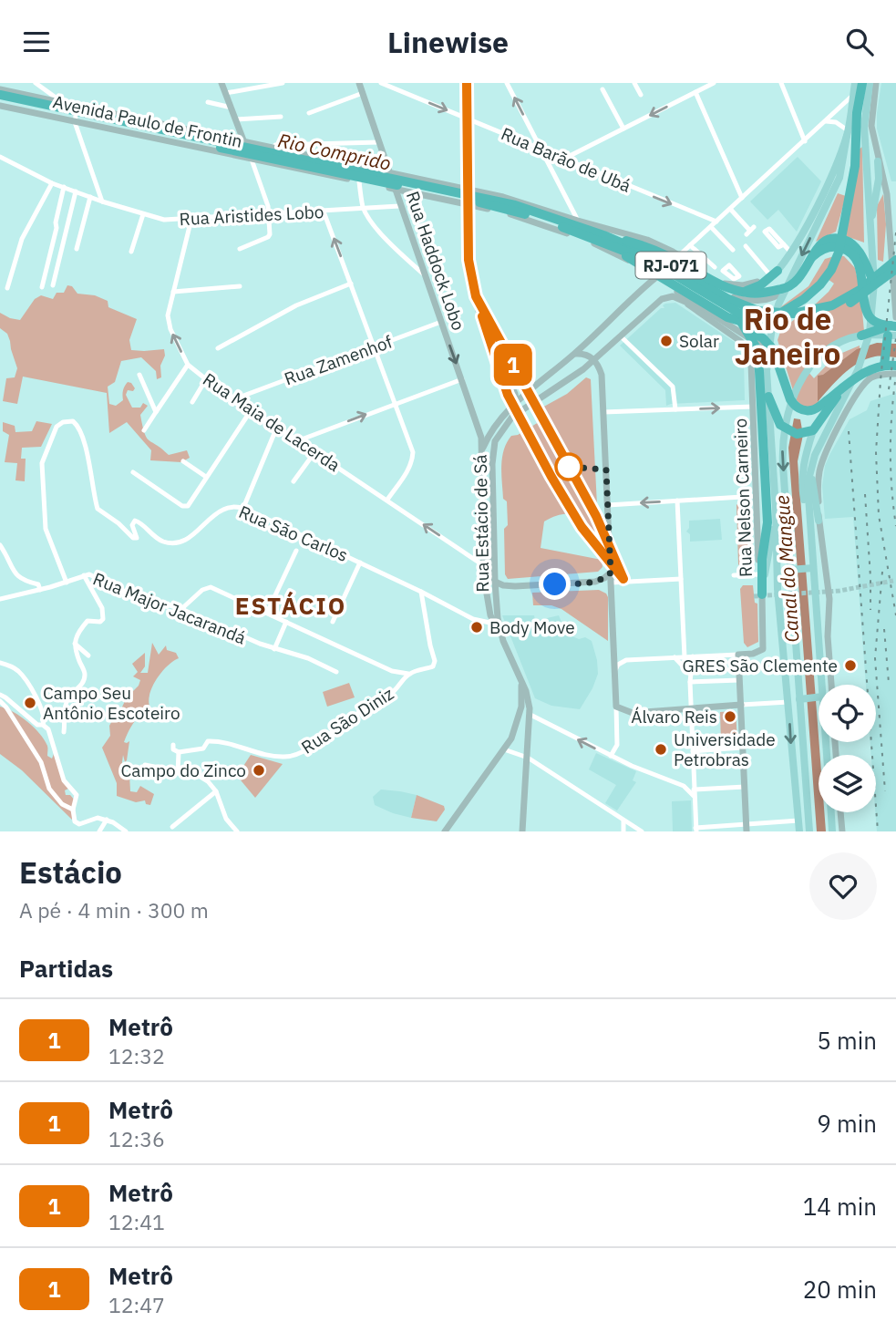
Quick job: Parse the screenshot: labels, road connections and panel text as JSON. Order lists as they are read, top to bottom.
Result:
{
  "streets": {
    "highway": ["Avenida Paulo de Frontin", "RJ-071"],
    "main road": ["Rua Haddock Lobo", "Rua Nelson Carneiro", "Rua Estácio de Sá"],
    "street": [
      "Rua Barão de Ubá",
      "Rua Aristides Lobo",
      "Rua Zamenhof",
      "Rua Maia de Lacerda",
      "Rua São Carlos",
      "Rua Major Jacarandá",
      "Rua São Diniz"
    ]
  },
  "crossings": [
    ["Avenida Paulo de Frontin", "Rua Haddock Lobo"],
    ["Avenida Paulo de Frontin", "Rua Nelson Carneiro"],
    ["Rua Aristides Lobo", "Rua Haddock Lobo"],
    ["Rua Aristides Lobo", "Rua Zamenhof"],
    ["Rua Aristides Lobo", "Rua Maia de Lacerda"],
    ["Rua Haddock Lobo", "Rua Zamenhof"],
    ["Rua Haddock Lobo", "Rua Estácio de Sá"],
    ["Rua Zamenhof", "Rua Maia de Lacerda"],
    ["Rua Maia de Lacerda", "Rua Estácio de Sá"],
    ["Rua Estácio de Sá", "Rua São Carlos"],
    ["Rua São Carlos", "Rua Major Jacarandá"],
    ["Rua São Carlos", "Rua São Diniz"]
  ],
  "one_way": ["Rua Barão de Ubá"],
  "districts": ["Rio de Janeiro", "ESTÁCIO"],
  "water": ["Rio Comprido", "Canal do Mangue"],
  "places": [
    "Solar",
    "Body Move",
    "GRES São Clemente",
    "Campo Seu Antônio Escoteiro",
    "Álvaro Reis",
    "Universidade Petrobras",
    "Campo do Zinco"
  ],
  "lines": ["metro line 1"],
  "page": {
    "header": "Linewise",
    "on_map": "1",
    "heading": [
      ["Estácio", "A pé · 4 min · 300 m"],
      "Partidas"
    ],
    "list": [
      {
        "mark": "1",
        "name": "Metrô",
        "note": "12:32",
        "value": "5 min"
      },
      {
        "mark": "1",
        "name": "Metrô",
        "note": "12:36",
        "value": "9 min"
      },
      {
        "mark": "1",
        "name": "Metrô",
        "note": "12:41",
        "value": "14 min"
      },
      {
        "mark": "1",
        "name": "Metrô",
        "note": "12:47",
        "value": "20 min"
      }
    ]
  }
}
